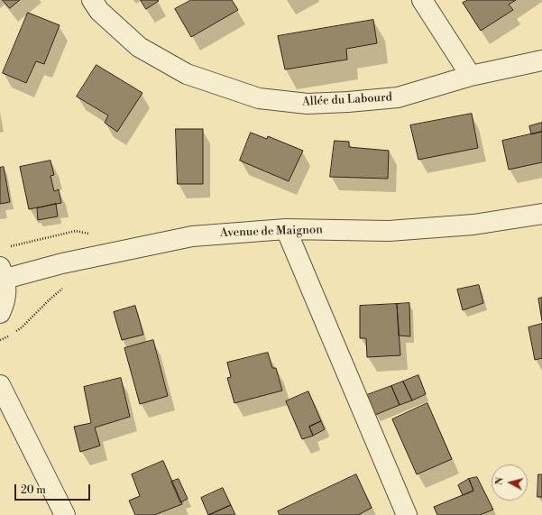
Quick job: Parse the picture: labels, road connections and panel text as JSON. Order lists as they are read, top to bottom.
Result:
{
  "streets": {
    "street": ["Allée du Labourd", "Avenue de Maignon"]
  },
  "scale_bar": "20 m",
  "north": "left"
}
